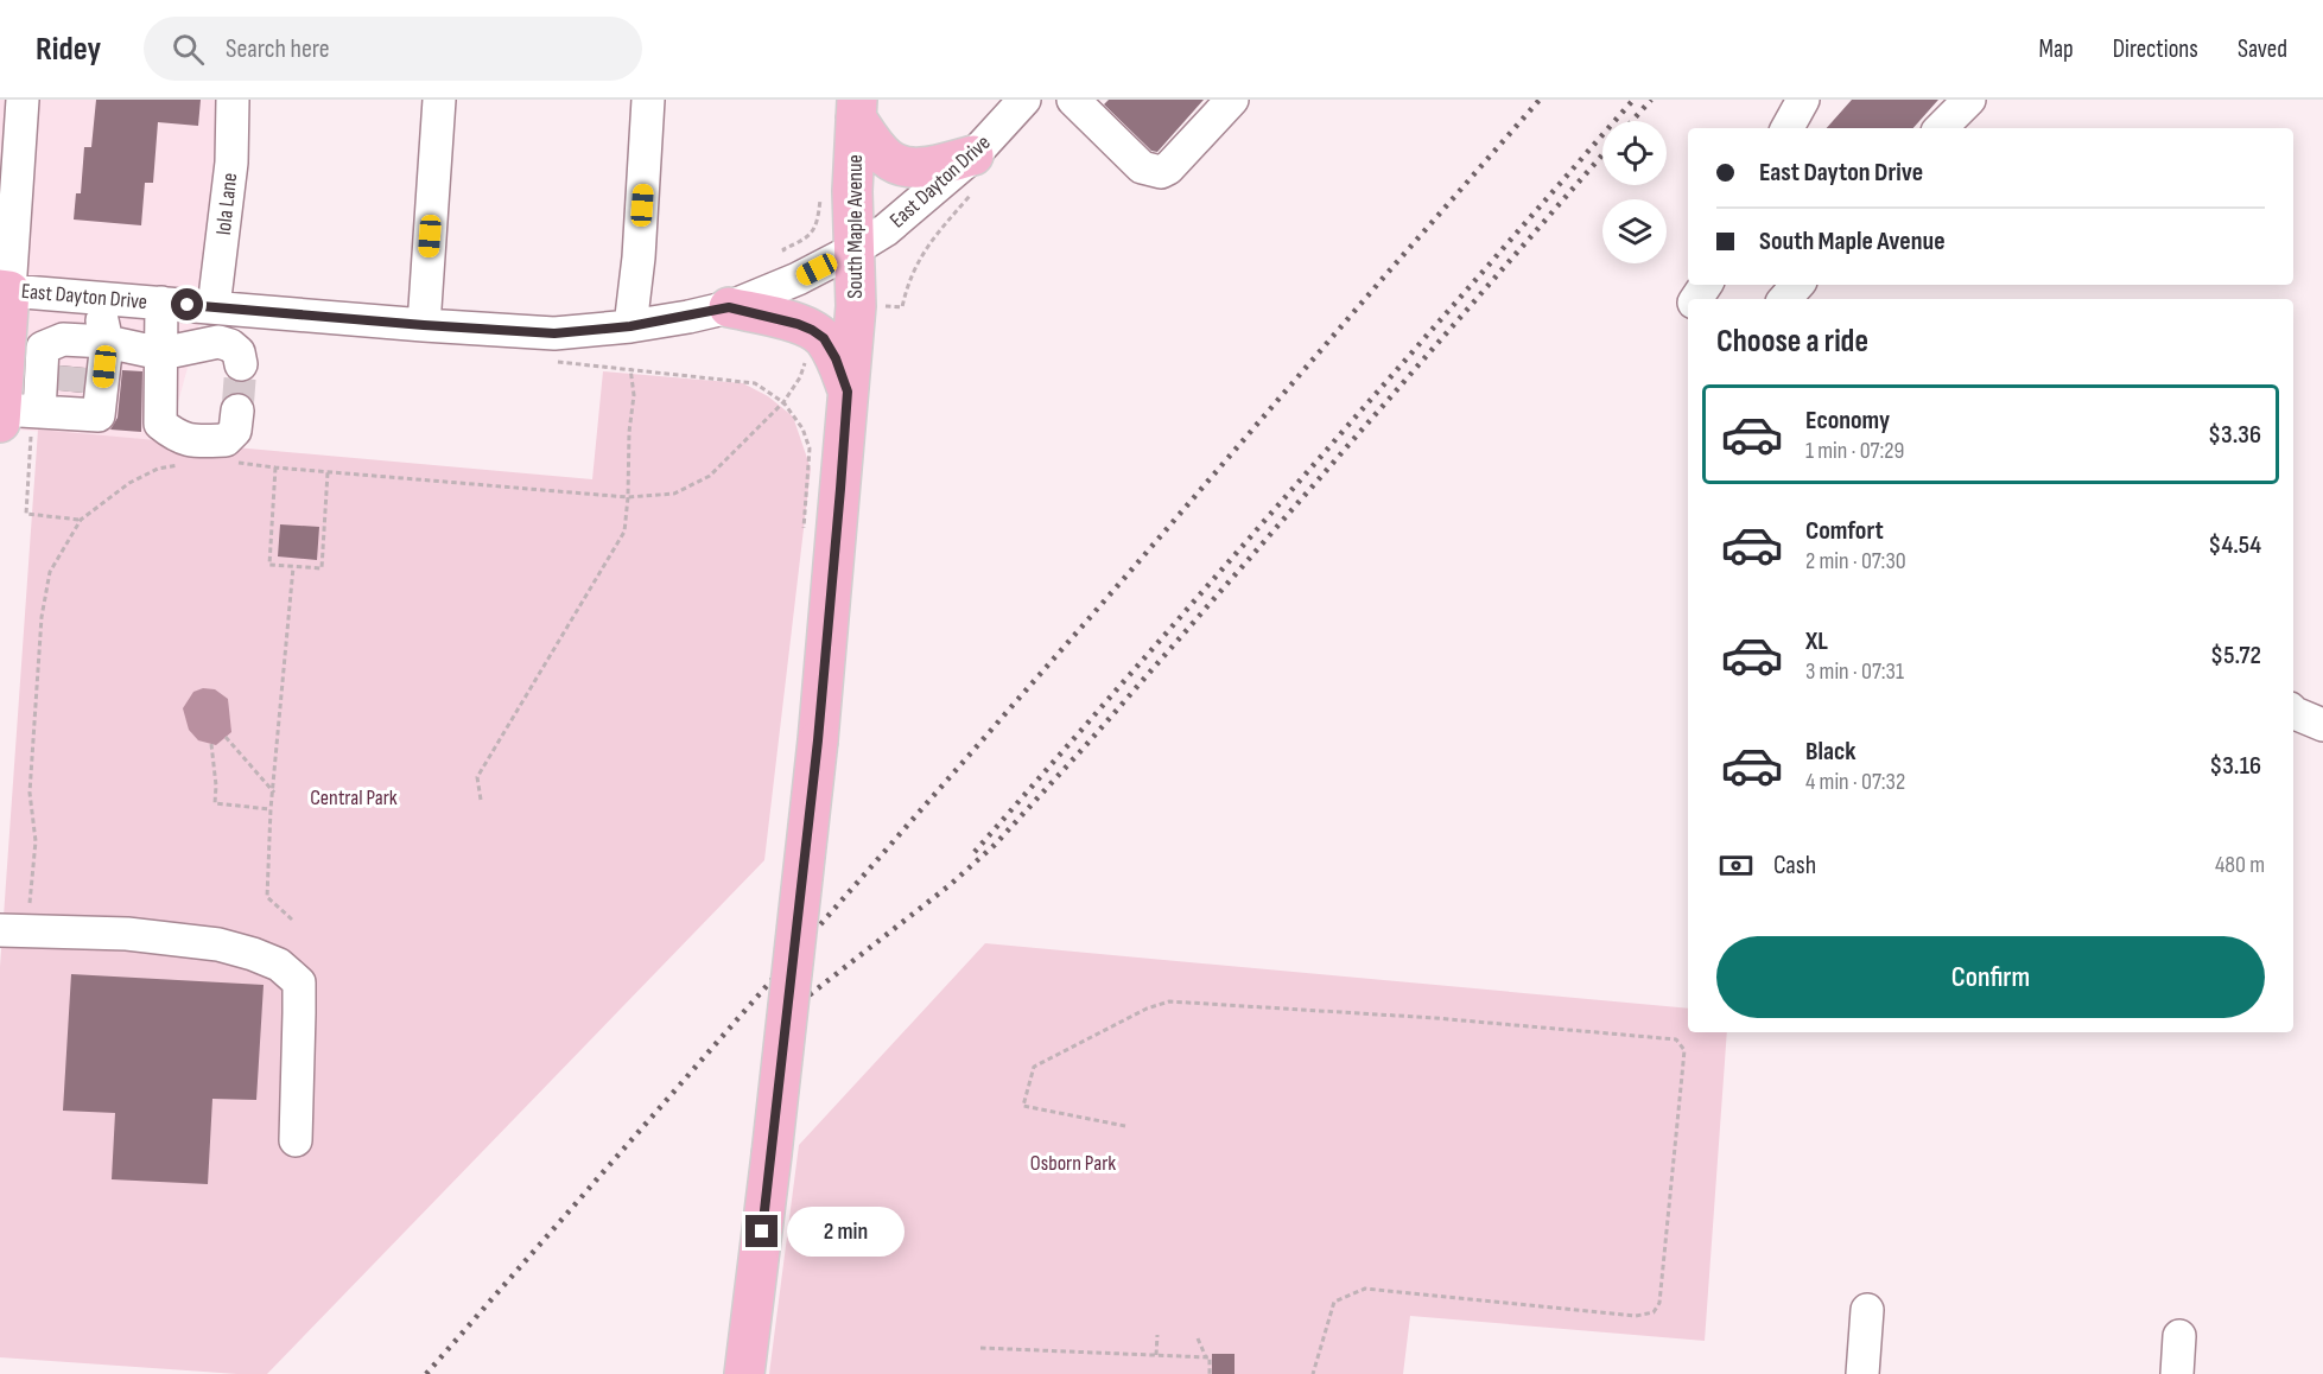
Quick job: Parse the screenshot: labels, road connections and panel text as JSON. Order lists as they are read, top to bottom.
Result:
{
  "streets": {
    "main road": ["South Maple Avenue"],
    "street": ["East Dayton Drive", "Iola Lane"]
  },
  "crossings": [
    ["East Dayton Drive", "Iola Lane"],
    ["East Dayton Drive", "South Maple Avenue"]
  ],
  "parks": ["Central Park", "Osborn Park"],
  "page": {
    "header": "Ridey",
    "search": "Search here",
    "nav": ["Map", "Directions", "Saved"],
    "banner": ["East Dayton Drive", "South Maple Avenue"],
    "heading": "Choose a ride",
    "list": [
      {
        "name": "Economy",
        "note": "1 min · 07:29",
        "value": "$3.36"
      },
      {
        "name": "Comfort",
        "note": "2 min · 07:30",
        "value": "$4.54"
      },
      {
        "name": "XL",
        "note": "3 min · 07:31",
        "value": "$5.72"
      },
      {
        "name": "Black",
        "note": "4 min · 07:32",
        "value": "$3.16"
      }
    ],
    "pay": ["Cash", "480 m"],
    "buttons": "Confirm",
    "bubble": "2 min"
  }
}
